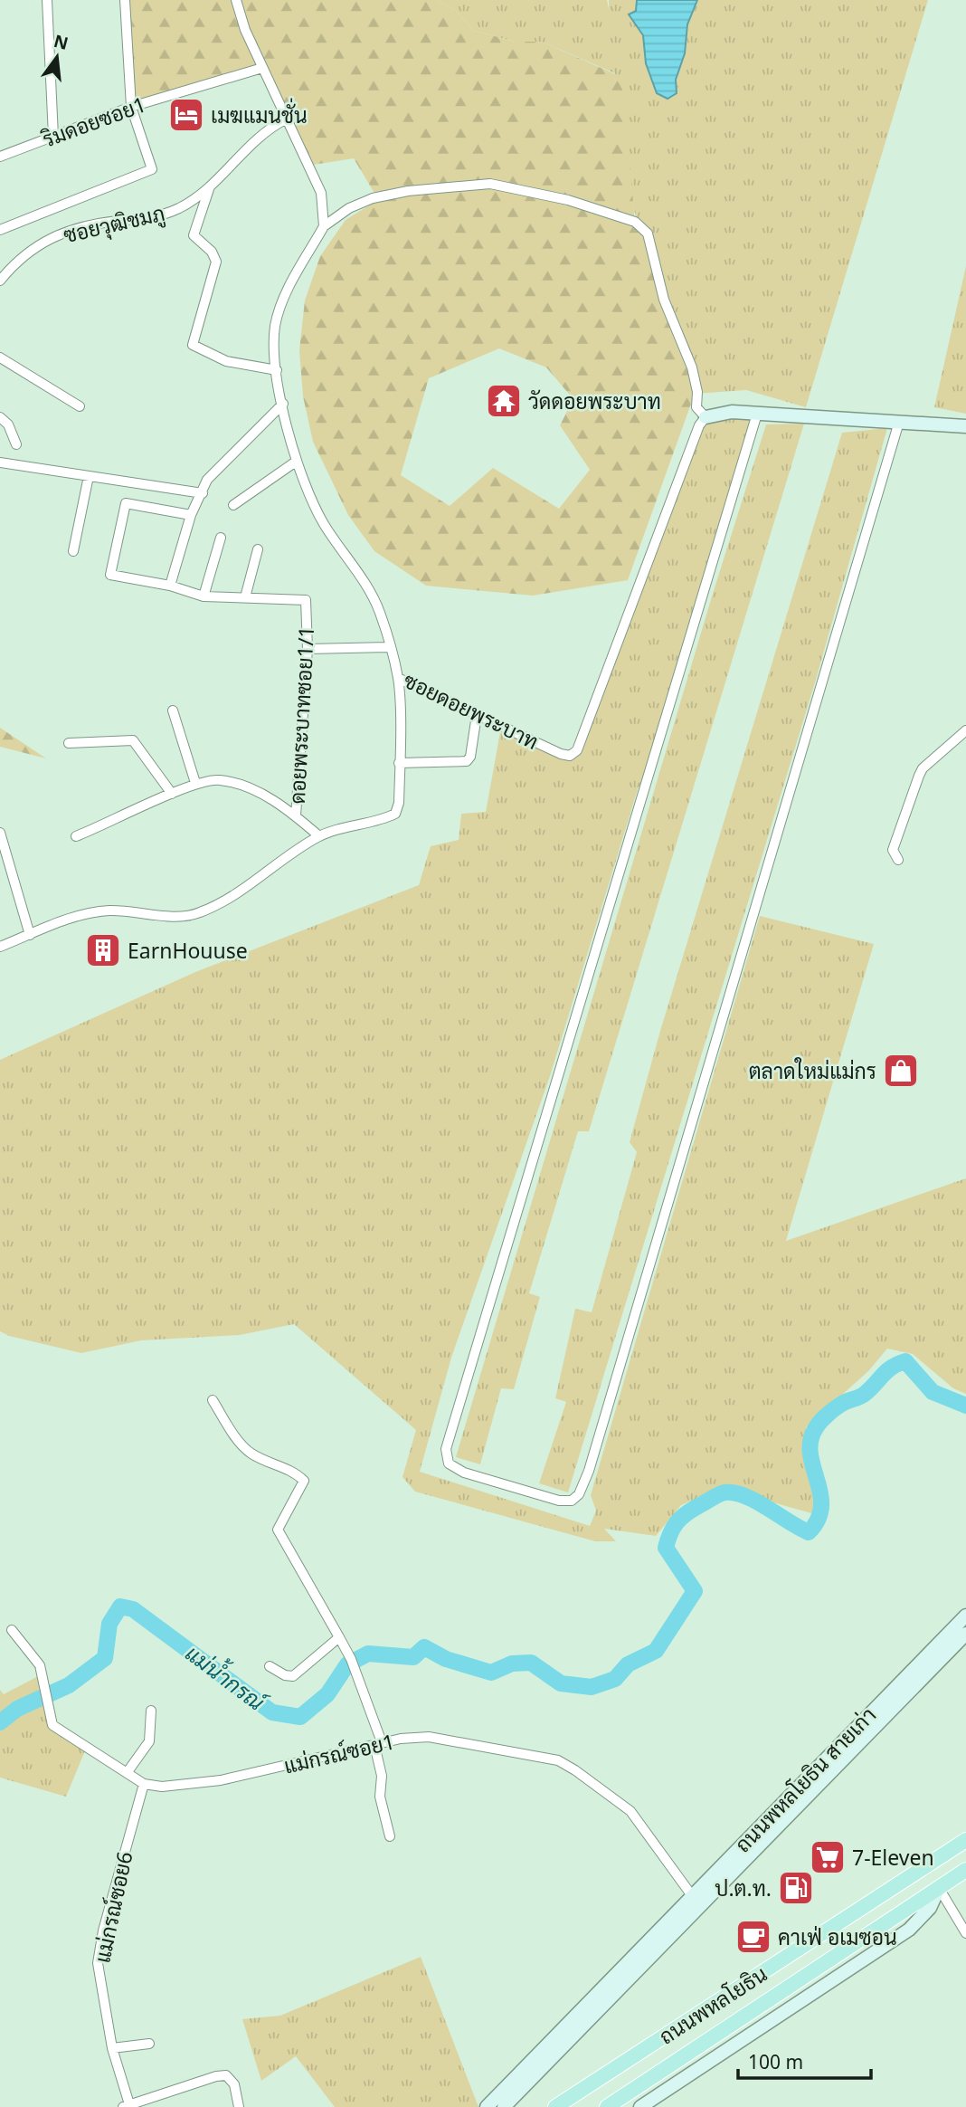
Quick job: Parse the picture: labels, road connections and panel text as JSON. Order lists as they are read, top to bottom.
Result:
{
  "streets": {
    "main road": ["ถนนพหลโยธิน สายเก่า", "ถนนพหลโยธิน"],
    "street": [
      "ริมดอยซอย1",
      "ซอยวุฒิชมภู",
      "ซอยดอยพระบาท",
      "ดอยพระบาทซอย1/1",
      "แม่กรณ์ซอย1",
      "แม่กรณ์ซอย6"
    ]
  },
  "crossings": [
    ["แม่กรณ์ซอย1", "ถนนพหลโยธิน สายเก่า"],
    ["แม่กรณ์ซอย1", "แม่กรณ์ซอย6"]
  ],
  "water": ["แม่น้ำกรณ์"],
  "places": {
    "hotel": ["เมฆแมนชั่น"],
    "temple": ["วัดดอยพระบาท"],
    "building": ["EarnHouuse"],
    "shop": ["ตลาดใหม่แม่กร"],
    "supermarket": ["7-Eleven"],
    "fuel station": ["ป.ต.ท."],
    "cafe": ["คาเฟ่ อเมซอน"]
  },
  "scale_bar": "100 m",
  "north": "top"
}
